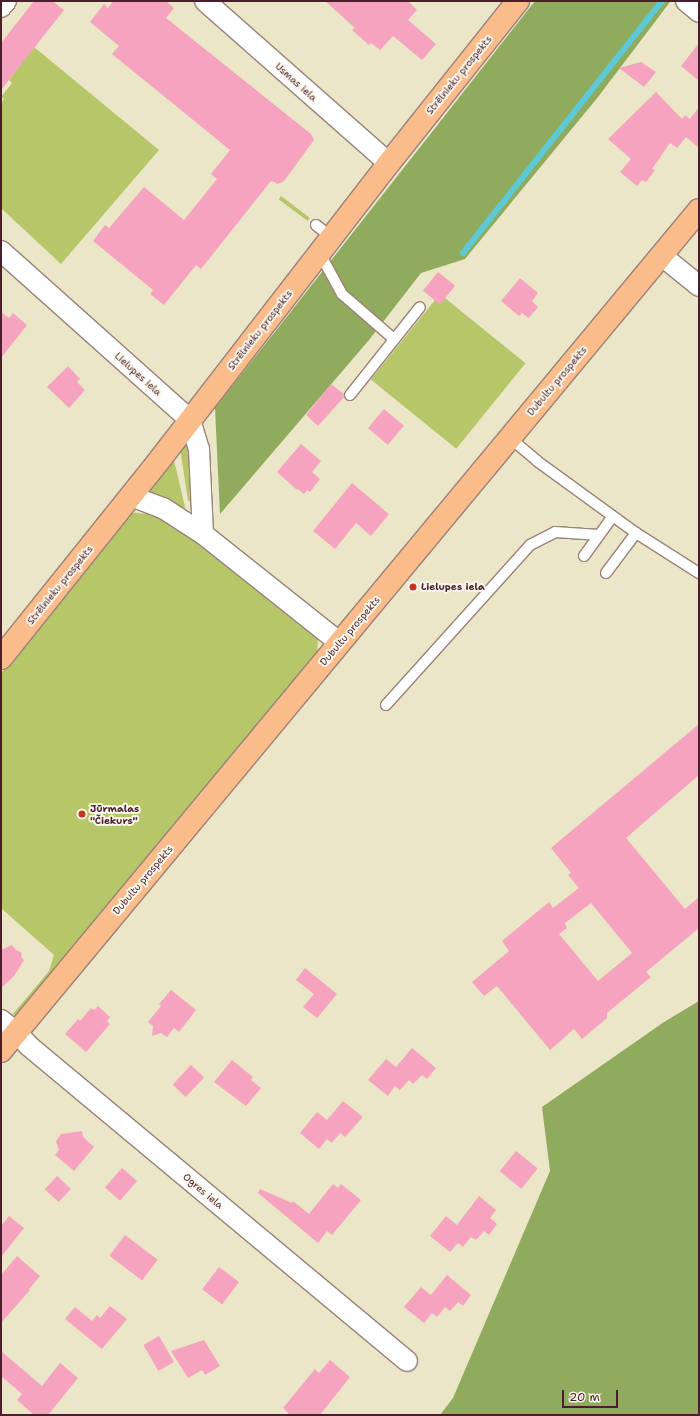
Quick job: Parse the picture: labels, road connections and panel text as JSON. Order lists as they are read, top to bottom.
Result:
{
  "streets": {
    "main road": ["Strēlnieku prospekts", "Dubultu prospekts"],
    "street": ["Usmas iela", "Lielupes iela", "Ogres iela"]
  },
  "crossings": [
    ["Strēlnieku prospekts", "Usmas iela"],
    ["Strēlnieku prospekts", "Lielupes iela"],
    ["Dubultu prospekts", "Ogres iela"]
  ],
  "places": ["Lielupes iela", "Jūrmalas \"Čiekurs\""],
  "scale_bar": "20 m"
}
